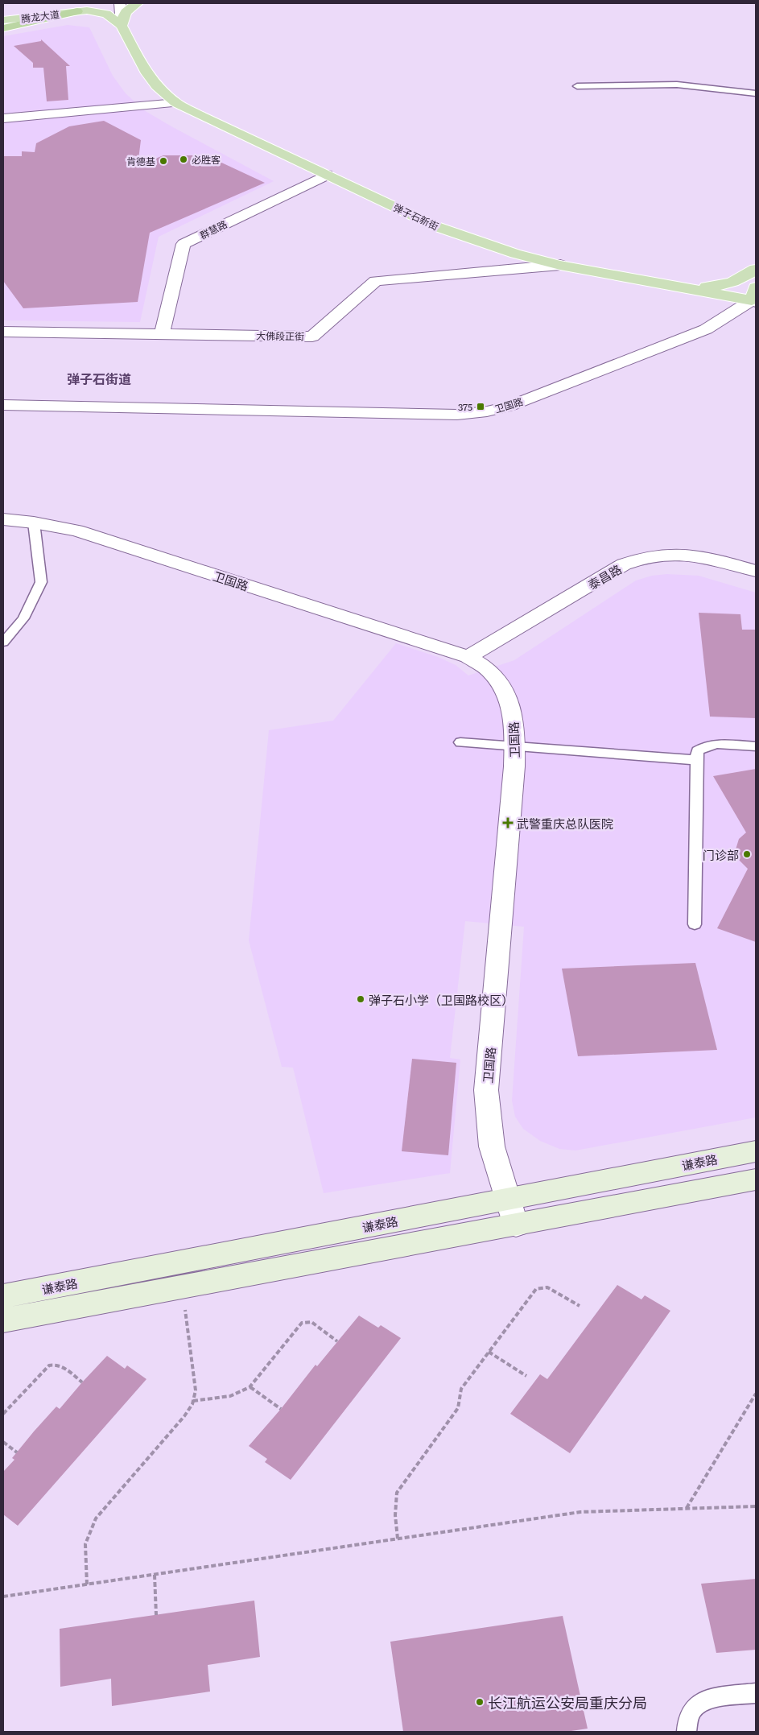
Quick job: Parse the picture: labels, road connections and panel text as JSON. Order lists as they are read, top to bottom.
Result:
{
  "streets": {
    "main road": ["腾龙大道", "弹子石新街", "谦泰路"],
    "street": [
      "群慧路",
      "大佛段正街",
      "卫国路",
      "泰昌路"
    ]
  },
  "crossings": [
    ["腾龙大道", "弹子石新街"],
    ["弹子石新街", "群慧路"],
    ["弹子石新街", "大佛段正街"],
    ["弹子石新街", "卫国路"],
    ["群慧路", "大佛段正街"],
    ["卫国路", "泰昌路"],
    ["卫国路", "谦泰路"]
  ],
  "districts": ["弹子石街道"],
  "places": {
    "other": [
      "必胜客",
      "肯德基",
      "门诊部",
      "弹子石小学（卫国路校区）",
      "长江航运公安局重庆分局"
    ],
    "transit": ["375"],
    "health": ["武警重庆总队医院"]
  }
}
